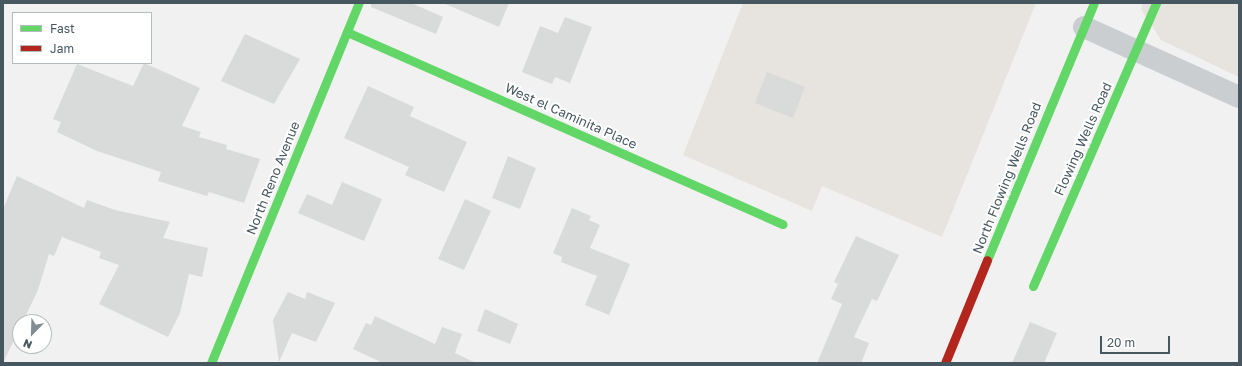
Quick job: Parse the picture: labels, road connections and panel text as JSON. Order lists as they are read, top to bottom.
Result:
{
  "streets": {
    "street": [
      "West el Caminita Place",
      "Flowing Wells Road",
      "North Reno Avenue",
      "North Flowing Wells Road"
    ]
  },
  "crossings": [
    ["West el Caminita Place", "North Reno Avenue"]
  ],
  "legend": ["Fast", "Jam"],
  "scale_bar": "20 m",
  "north": "bottom left"
}
